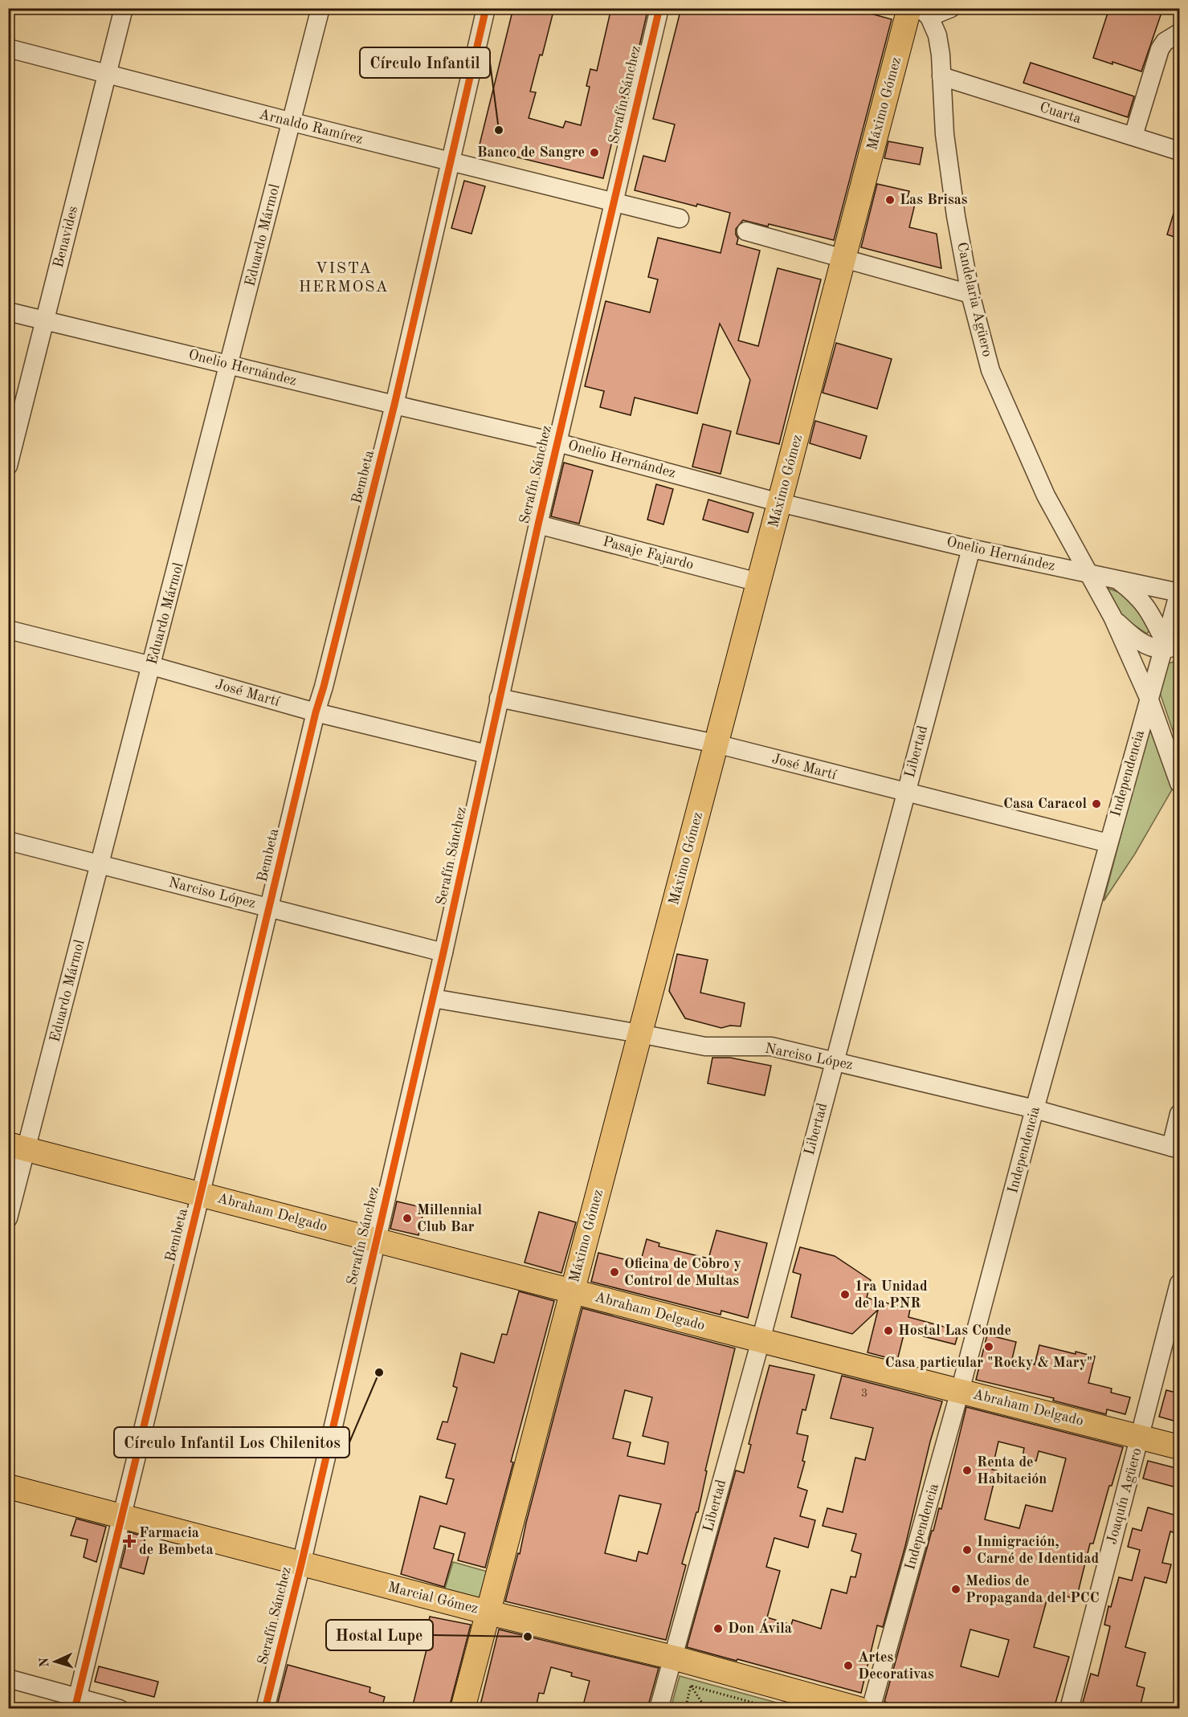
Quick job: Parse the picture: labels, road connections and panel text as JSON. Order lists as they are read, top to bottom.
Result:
{
  "streets": {
    "main road": ["Máximo Gómez", "Abraham Delgado", "Marcial Gómez"],
    "street": [
      "Serafín Sánchez",
      "Cuarta",
      "Arnaldo Ramírez",
      "Eduardo Mármol",
      "Benavides",
      "Candelaria Agüero",
      "Onelio Hernández",
      "Bembeta",
      "Pasaje Fajardo",
      "José Martí",
      "Libertad",
      "Independencia",
      "Narciso López",
      "Joaquín Agüero"
    ]
  },
  "crossings": [
    ["Serafín Sánchez", "Arnaldo Ramírez"],
    ["Serafín Sánchez", "Onelio Hernández"],
    ["Serafín Sánchez", "Pasaje Fajardo"],
    ["Serafín Sánchez", "José Martí"],
    ["Serafín Sánchez", "Narciso López"],
    ["Serafín Sánchez", "Abraham Delgado"],
    ["Serafín Sánchez", "Marcial Gómez"],
    ["Máximo Gómez", "Candelaria Agüero"],
    ["Máximo Gómez", "Onelio Hernández"],
    ["Máximo Gómez", "Pasaje Fajardo"],
    ["Máximo Gómez", "José Martí"],
    ["Máximo Gómez", "Narciso López"],
    ["Máximo Gómez", "Abraham Delgado"],
    ["Máximo Gómez", "Marcial Gómez"],
    ["Cuarta", "Candelaria Agüero"],
    ["Arnaldo Ramírez", "Eduardo Mármol"],
    ["Arnaldo Ramírez", "Benavides"],
    ["Arnaldo Ramírez", "Bembeta"],
    ["Eduardo Mármol", "Onelio Hernández"],
    ["Eduardo Mármol", "José Martí"],
    ["Eduardo Mármol", "Narciso López"],
    ["Eduardo Mármol", "Abraham Delgado"],
    ["Benavides", "Onelio Hernández"],
    ["Candelaria Agüero", "Onelio Hernández"],
    ["Onelio Hernández", "Bembeta"],
    ["Onelio Hernández", "Libertad"],
    ["Onelio Hernández", "Independencia"],
    ["Bembeta", "José Martí"],
    ["Bembeta", "Narciso López"],
    ["Bembeta", "Abraham Delgado"],
    ["Bembeta", "Marcial Gómez"],
    ["José Martí", "Libertad"],
    ["José Martí", "Independencia"],
    ["Libertad", "Narciso López"],
    ["Libertad", "Abraham Delgado"],
    ["Libertad", "Marcial Gómez"],
    ["Independencia", "Narciso López"],
    ["Independencia", "Abraham Delgado"],
    ["Abraham Delgado", "Joaquín Agüero"]
  ],
  "districts": ["VISTA HERMOSA"],
  "places": {
    "other": [
      "Círculo Infantil",
      "Banco de Sangre",
      "Las Brisas",
      "Casa Caracol",
      "Millennial Club Bar",
      "Oficina de Cobro y Control de Multas",
      "1ra Unidad de la PNR",
      "Hostal Las Conde",
      "Casa particular \"Rocky & Mary\"",
      "Círculo Infantil Los Chilenitos",
      "Renta de Habitación",
      "Inmigración, Carné de Identidad",
      "Medios de Propaganda del PCC",
      "Don Ávila",
      "Hostal Lupe",
      "Artes Decorativas"
    ],
    "health": ["Farmacia de Bembeta"]
  },
  "house_numbers": ["3"],
  "north": "left"
}
